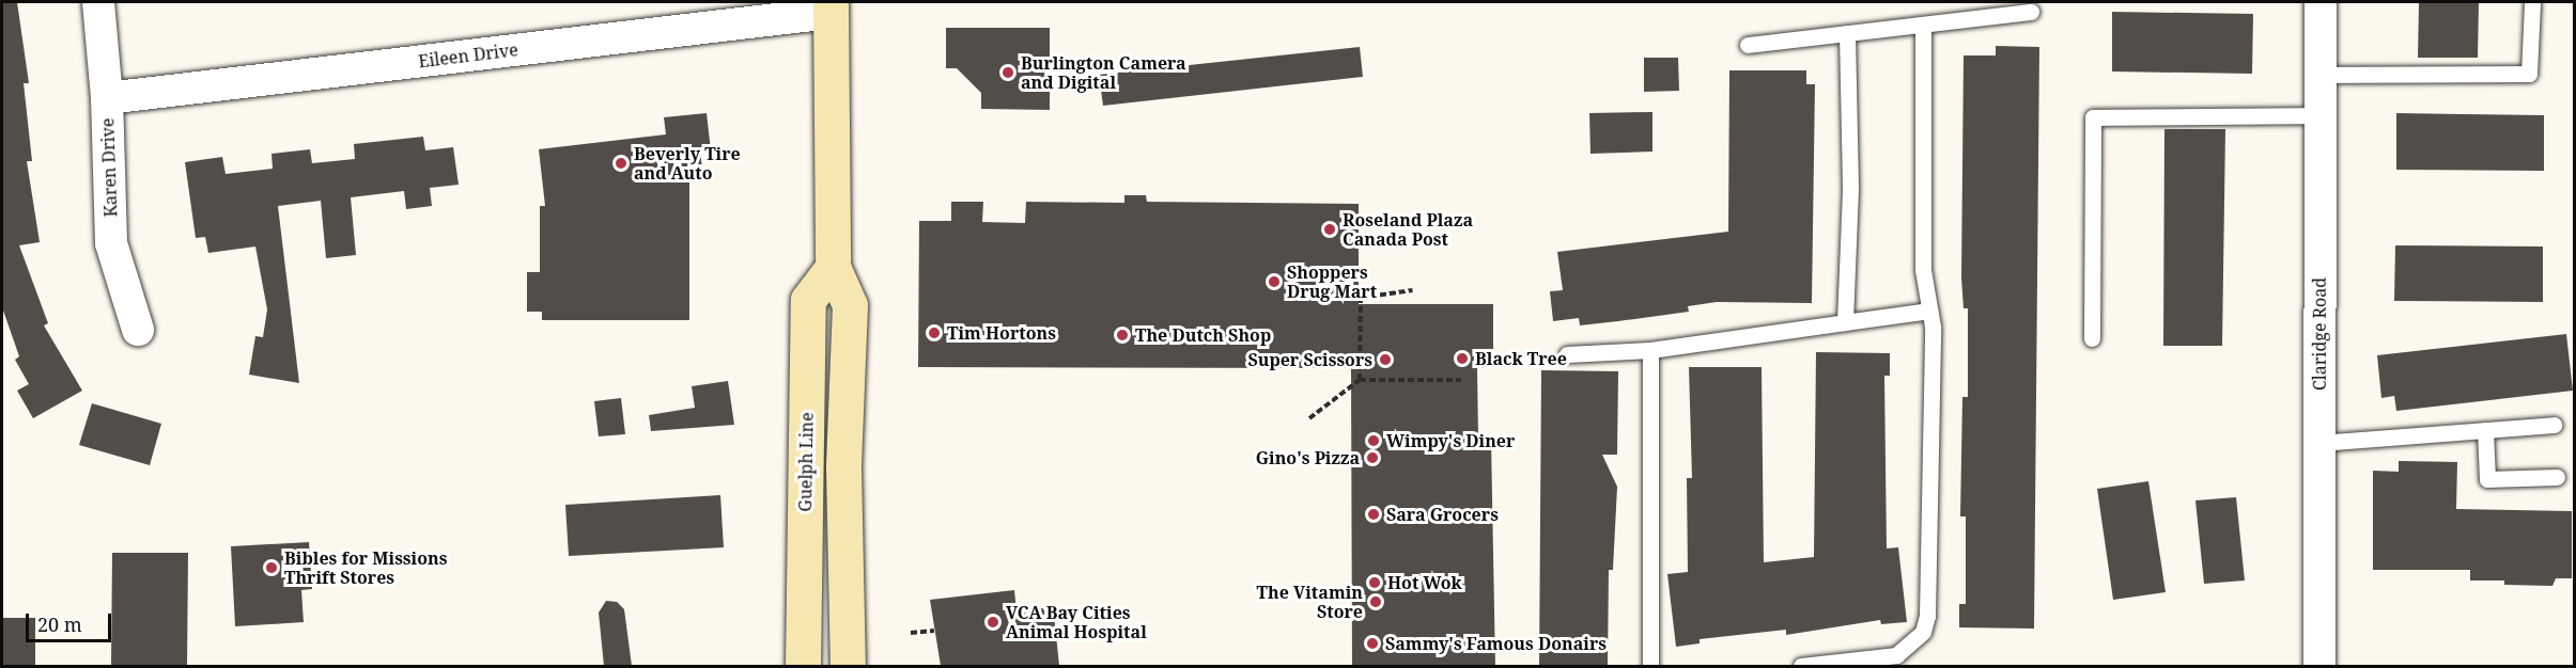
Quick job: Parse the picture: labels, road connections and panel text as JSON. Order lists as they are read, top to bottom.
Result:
{
  "streets": {
    "main road": ["Guelph Line"],
    "street": ["Eileen Drive", "Karen Drive", "Claridge Road"]
  },
  "crossings": [
    ["Eileen Drive", "Karen Drive"]
  ],
  "places": [
    "Burlington Camera and Digital",
    "Beverly Tire and Auto",
    "Roseland Plaza Canada Post",
    "Shoppers Drug Mart",
    "Tim Hortons",
    "The Dutch Shop",
    "Black Tree",
    "Super Scissors",
    "Wimpy's Diner",
    "Gino's Pizza",
    "Sara Grocers",
    "Bibles for Missions Thrift Stores",
    "Hot Wok",
    "The Vitamin Store",
    "VCA Bay Cities Animal Hospital",
    "Sammy's Famous Donairs"
  ],
  "scale_bar": "20 m"
}
